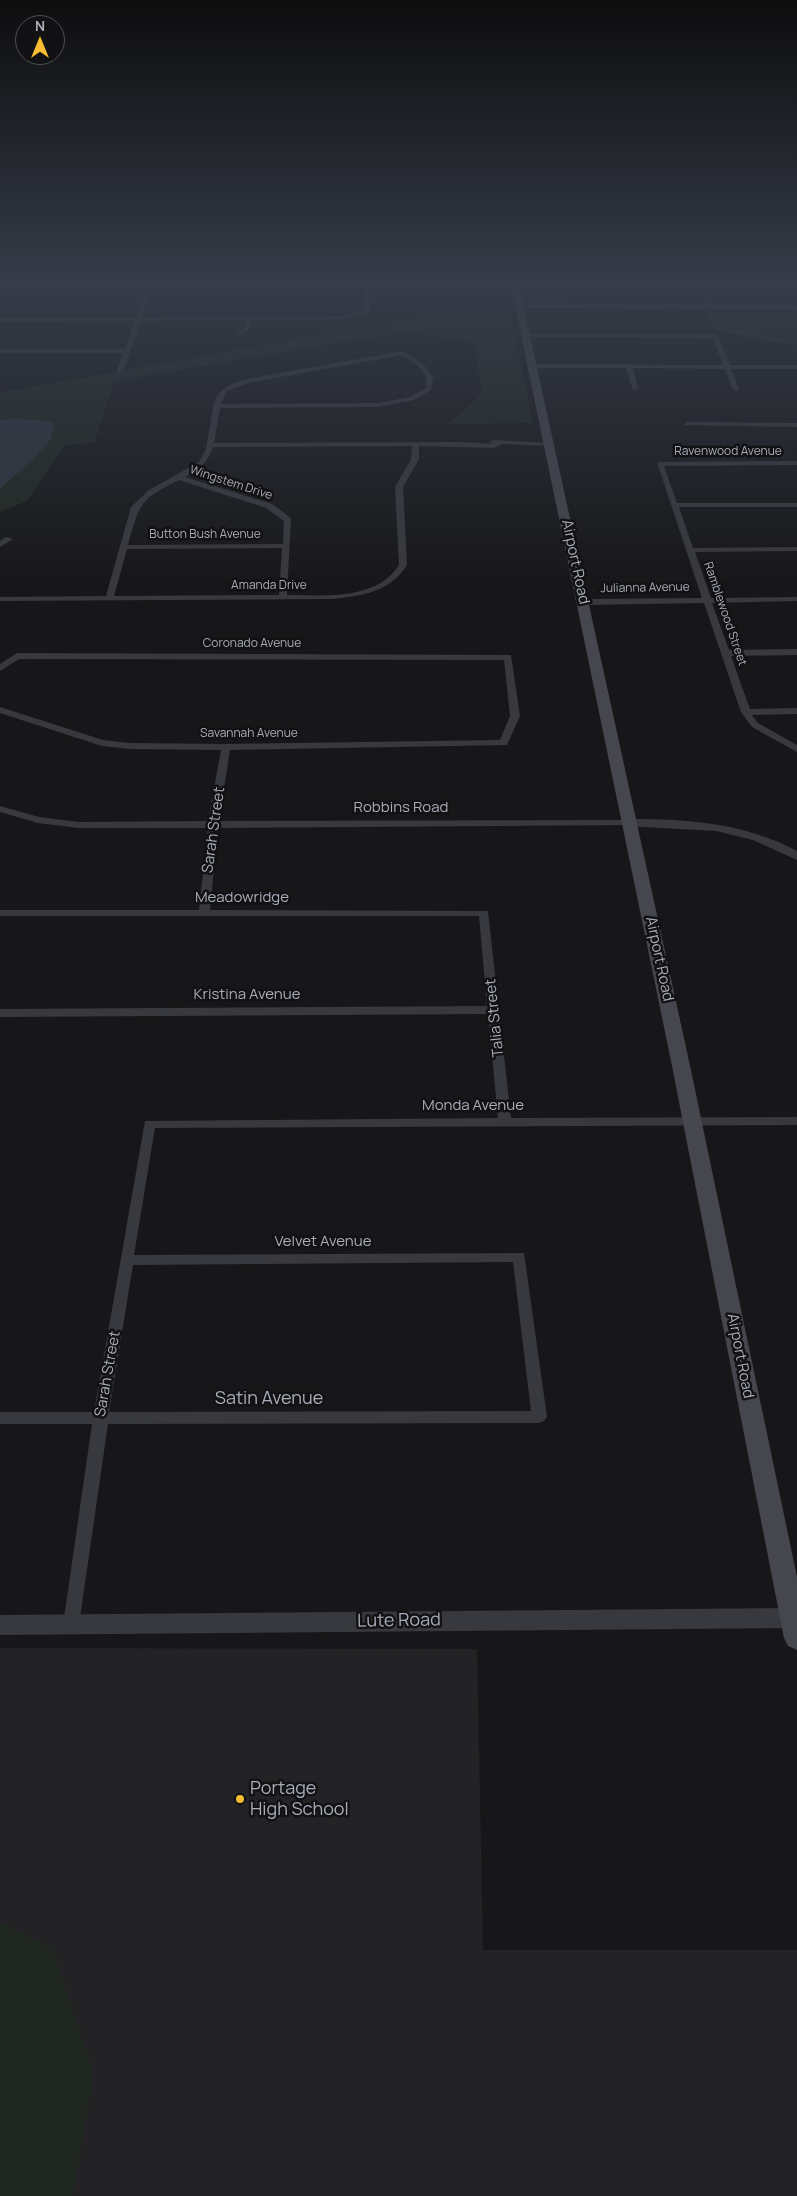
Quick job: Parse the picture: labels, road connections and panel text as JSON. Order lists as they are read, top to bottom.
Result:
{
  "streets": {
    "main road": ["Airport Road"],
    "street": [
      "Ravenwood Avenue",
      "Wingstem Drive",
      "Button Bush Avenue",
      "Amanda Drive",
      "Julianna Avenue",
      "Ramblewood Street",
      "Coronado Avenue",
      "Savannah Avenue",
      "Robbins Road",
      "Sarah Street",
      "Meadowridge",
      "Kristina Avenue",
      "Talia Street",
      "Monda Avenue",
      "Velvet Avenue",
      "Satin Avenue",
      "Lute Road"
    ]
  },
  "crossings": [
    ["Ravenwood Avenue", "Ramblewood Street"],
    ["Wingstem Drive", "Button Bush Avenue"],
    ["Wingstem Drive", "Amanda Drive"],
    ["Airport Road", "Julianna Avenue"],
    ["Airport Road", "Robbins Road"],
    ["Airport Road", "Monda Avenue"],
    ["Airport Road", "Lute Road"],
    ["Julianna Avenue", "Ramblewood Street"],
    ["Coronado Avenue", "Savannah Avenue"],
    ["Savannah Avenue", "Sarah Street"],
    ["Robbins Road", "Sarah Street"],
    ["Sarah Street", "Meadowridge"],
    ["Sarah Street", "Monda Avenue"],
    ["Sarah Street", "Velvet Avenue"],
    ["Sarah Street", "Satin Avenue"],
    ["Sarah Street", "Lute Road"],
    ["Meadowridge", "Talia Street"],
    ["Kristina Avenue", "Talia Street"],
    ["Talia Street", "Monda Avenue"],
    ["Velvet Avenue", "Satin Avenue"]
  ],
  "places": ["Portage High School"],
  "north": "top"
}
